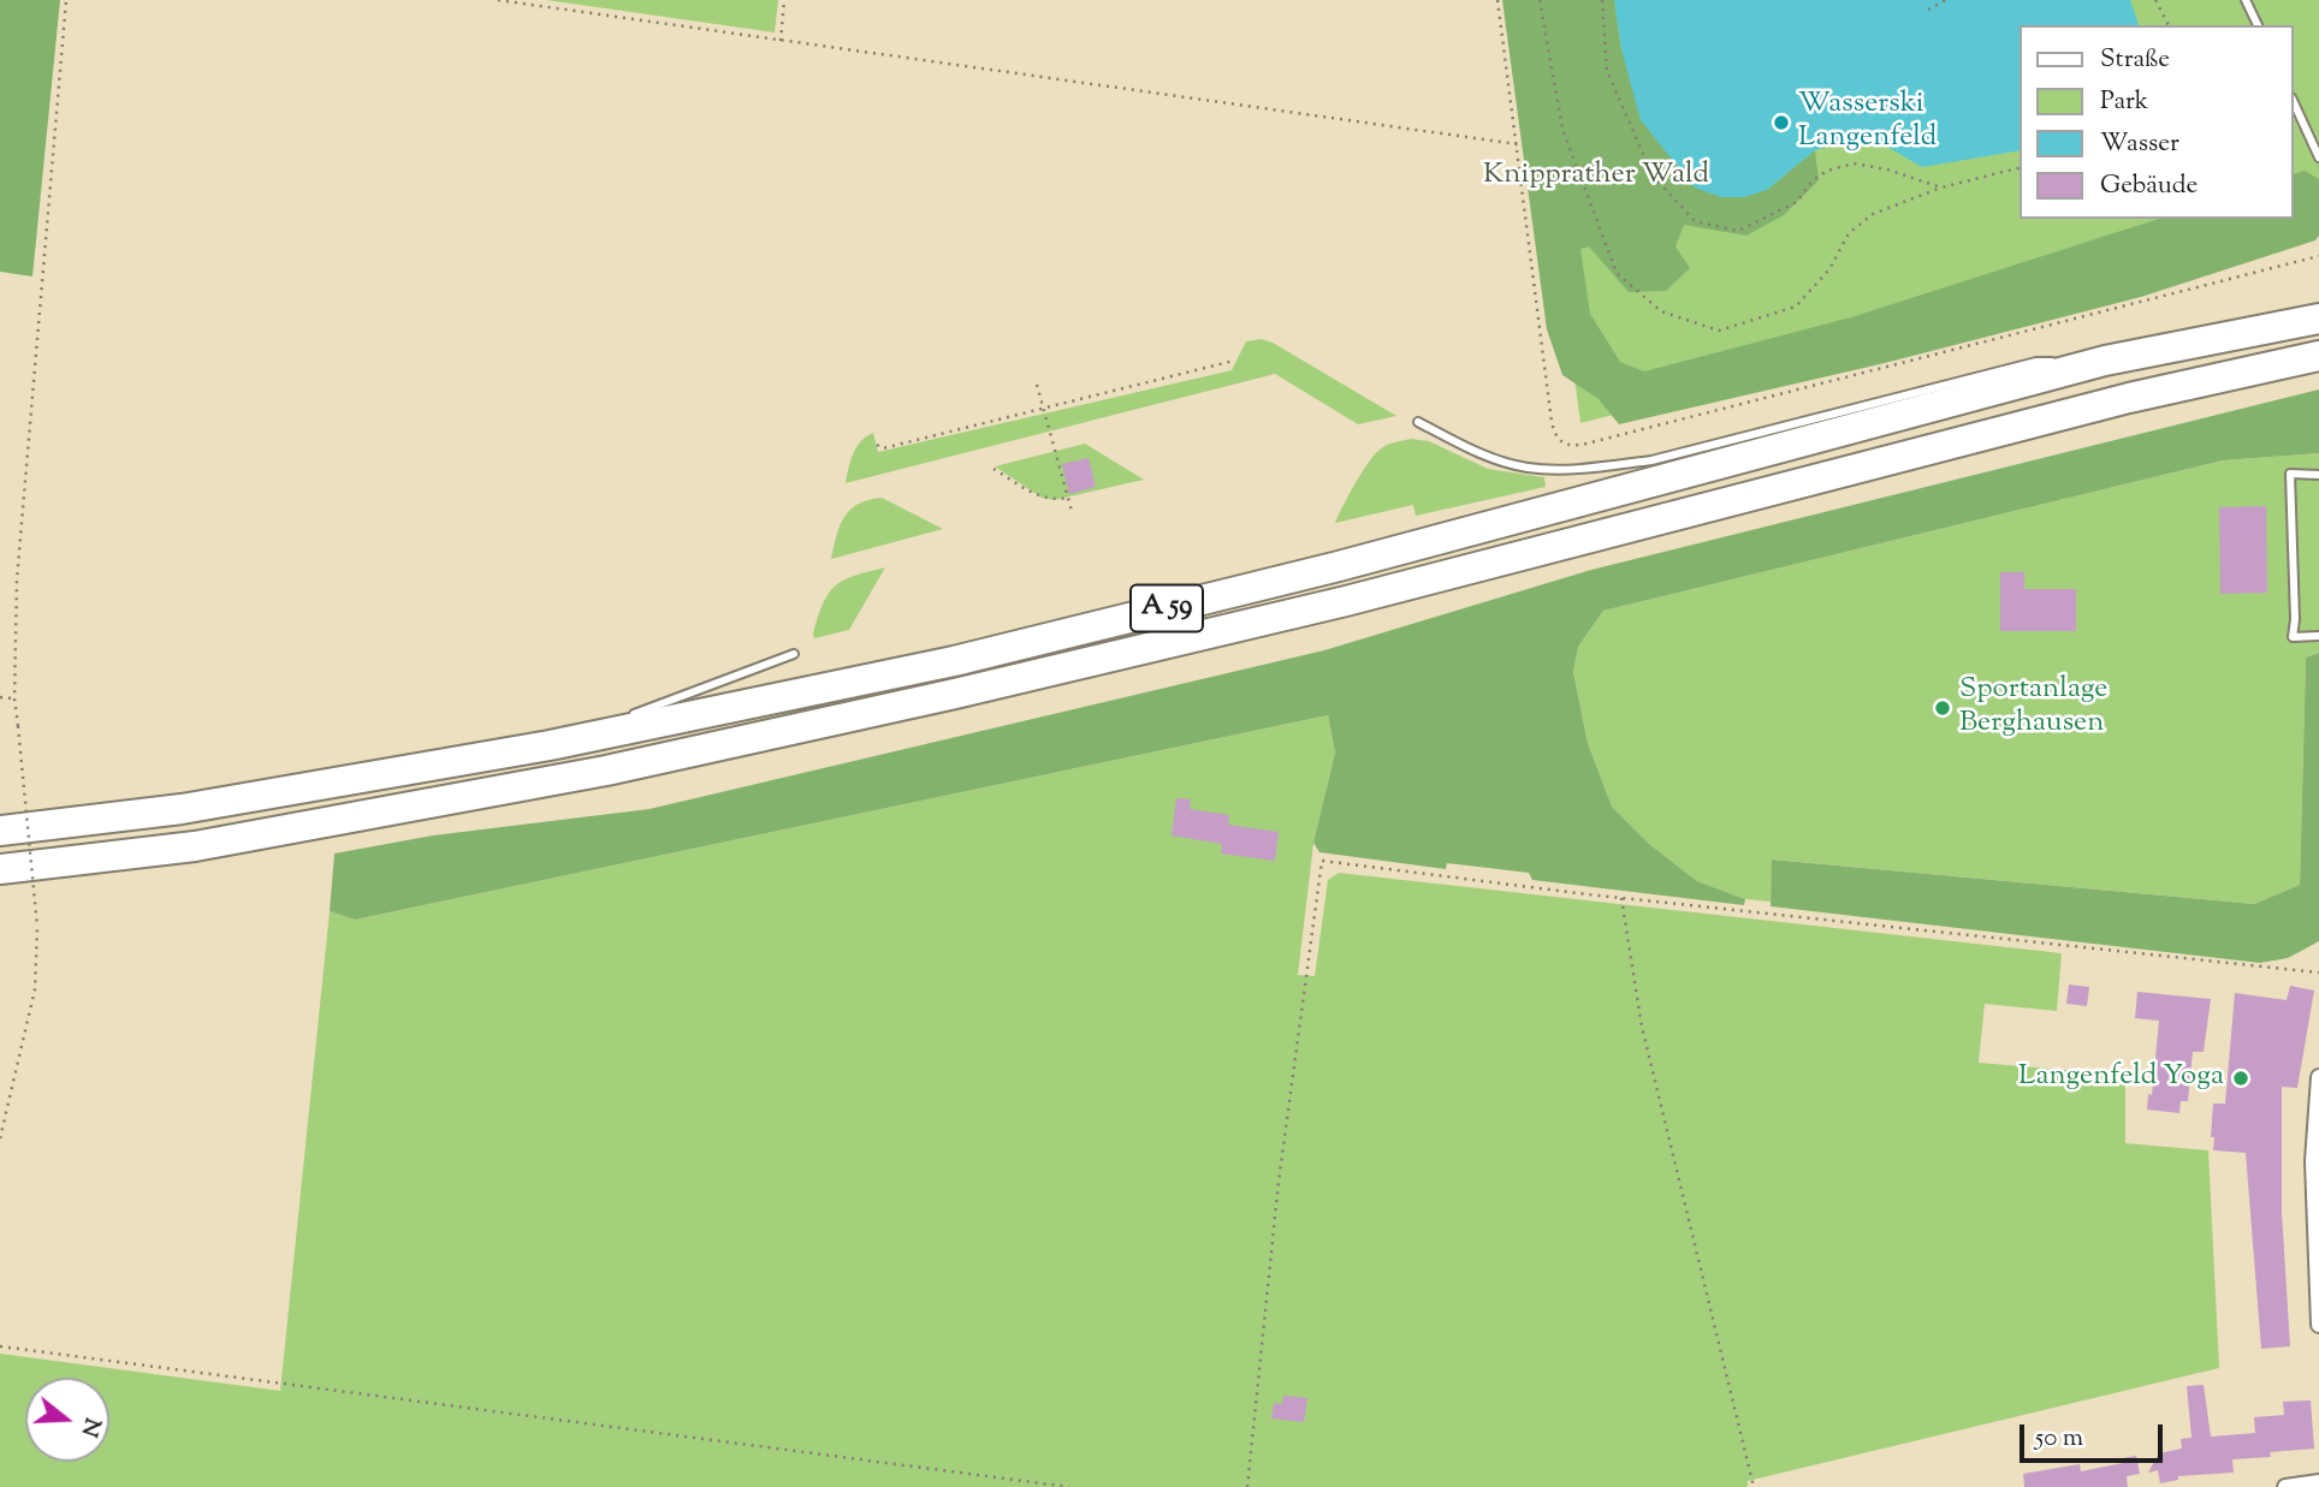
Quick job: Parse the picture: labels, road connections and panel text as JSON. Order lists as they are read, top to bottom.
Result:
{
  "streets": {
    "highway": ["A 59"]
  },
  "parks": ["Knipprather Wald"],
  "places": ["Wasserski Langenfeld", "Sportanlage Berghausen", "Langenfeld Yoga"],
  "legend": [
    "Straße",
    "Park",
    "Wasser",
    "Gebäude"
  ],
  "scale_bar": "50 m",
  "north": "right"
}
